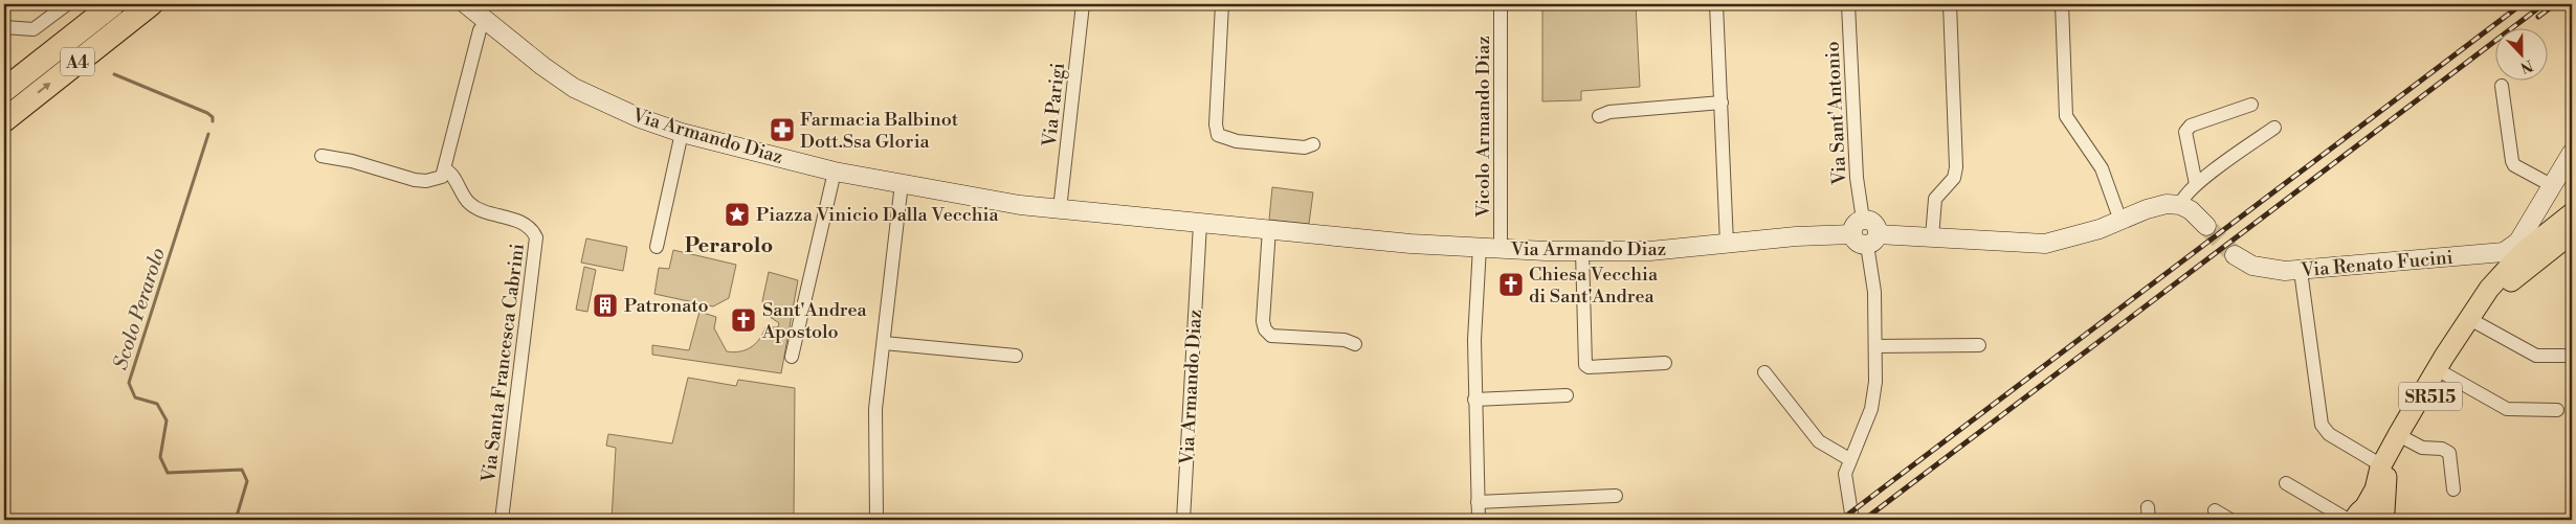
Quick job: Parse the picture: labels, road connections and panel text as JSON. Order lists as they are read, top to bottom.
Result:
{
  "streets": {
    "highway": ["A4"],
    "main road": ["SR515"],
    "street": [
      "Via Parigi",
      "Via Sant'Antonio",
      "Vicolo Armando Diaz",
      "Via Armando Diaz",
      "Via Renato Fucini",
      "Via Santa Francesca Cabrini"
    ]
  },
  "crossings": [
    ["Via Parigi", "Via Armando Diaz"],
    ["Via Sant'Antonio", "Via Armando Diaz"],
    ["Vicolo Armando Diaz", "Via Armando Diaz"]
  ],
  "districts": ["Perarolo"],
  "water": ["Scolo Perarolo"],
  "places": {
    "pharmacy": ["Farmacia Balbinot Dott.Ssa Gloria"],
    "place": ["Piazza Vinicio Dalla Vecchia"],
    "church": ["Chiesa Vecchia di Sant'Andrea", "Sant'Andrea Apostolo"],
    "building": ["Patronato"]
  },
  "north": "bottom"
}
